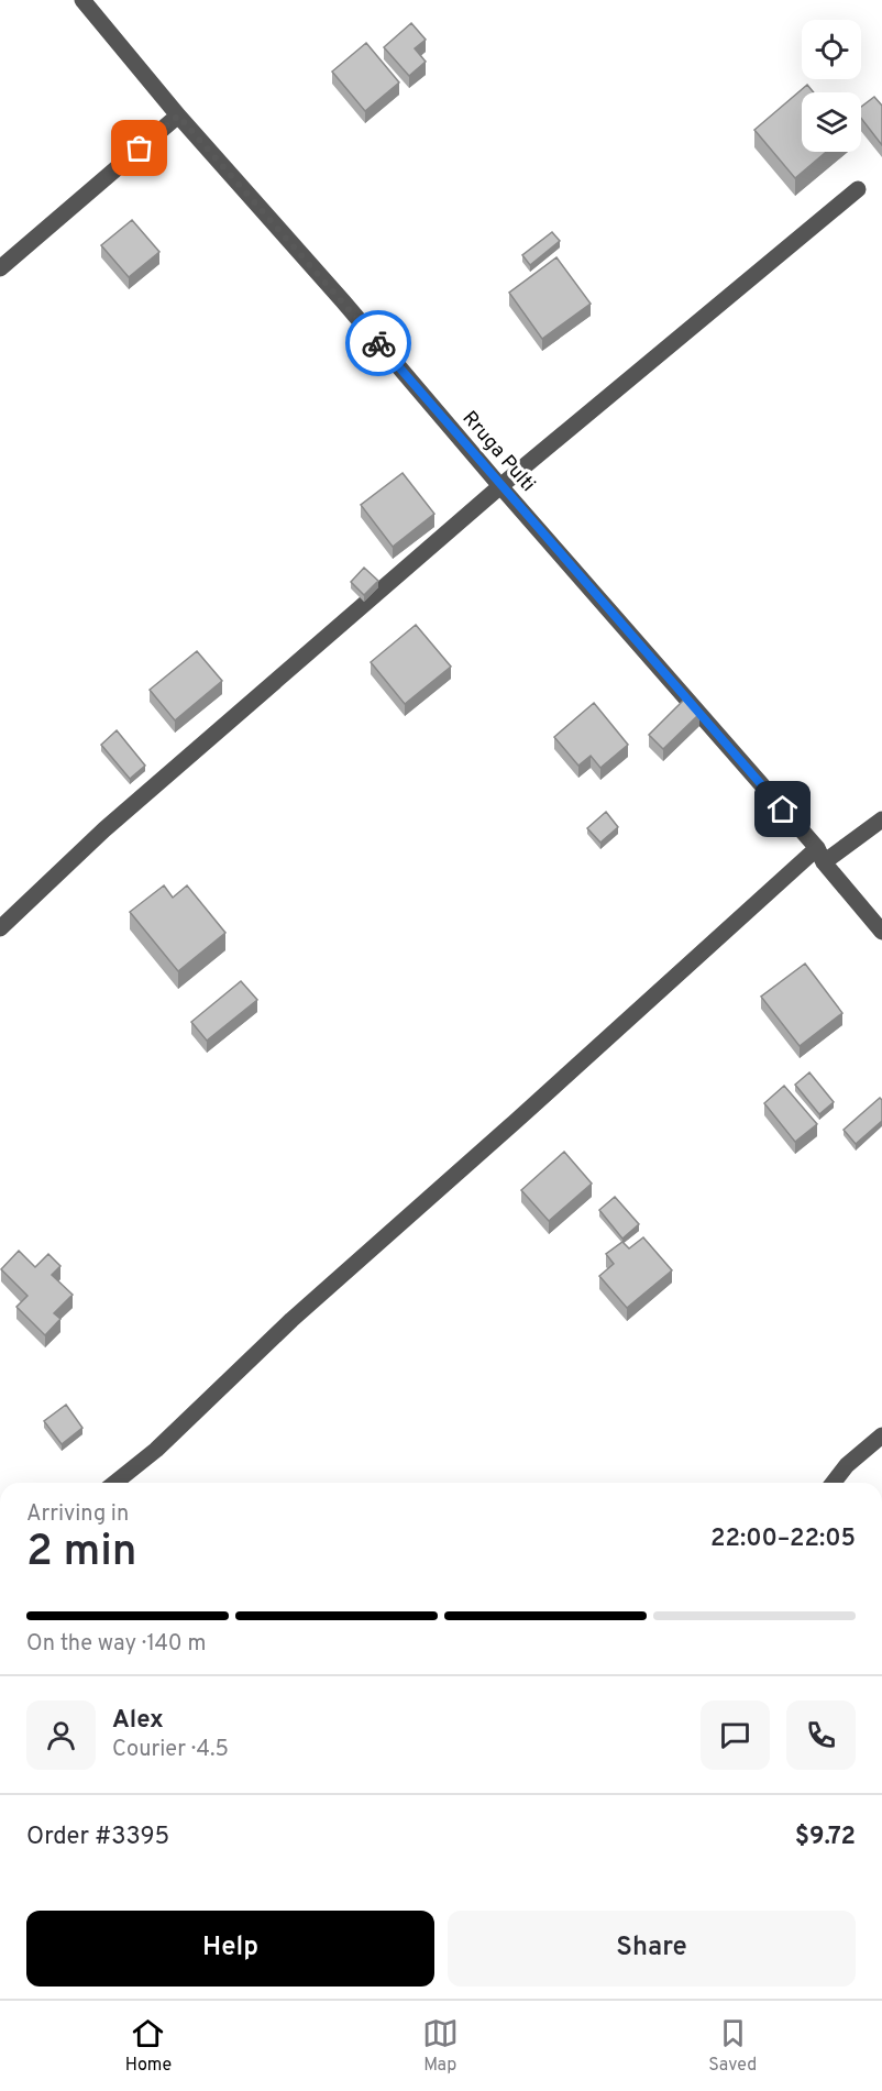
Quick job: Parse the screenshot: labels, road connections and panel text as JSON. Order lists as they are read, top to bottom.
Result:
{
  "streets": {
    "street": ["Rruga Pulti"]
  },
  "page": {
    "heading": ["2 min", "Arriving in", "22:00–22:05"],
    "panel": [
      "Alex",
      "Courier · 4.5",
      "Order #3395",
      "$9.72"
    ],
    "bar": "On the way · 140 m",
    "buttons": ["Help", "Share"],
    "tabs": ["Home", "Map", "Saved"]
  }
}
